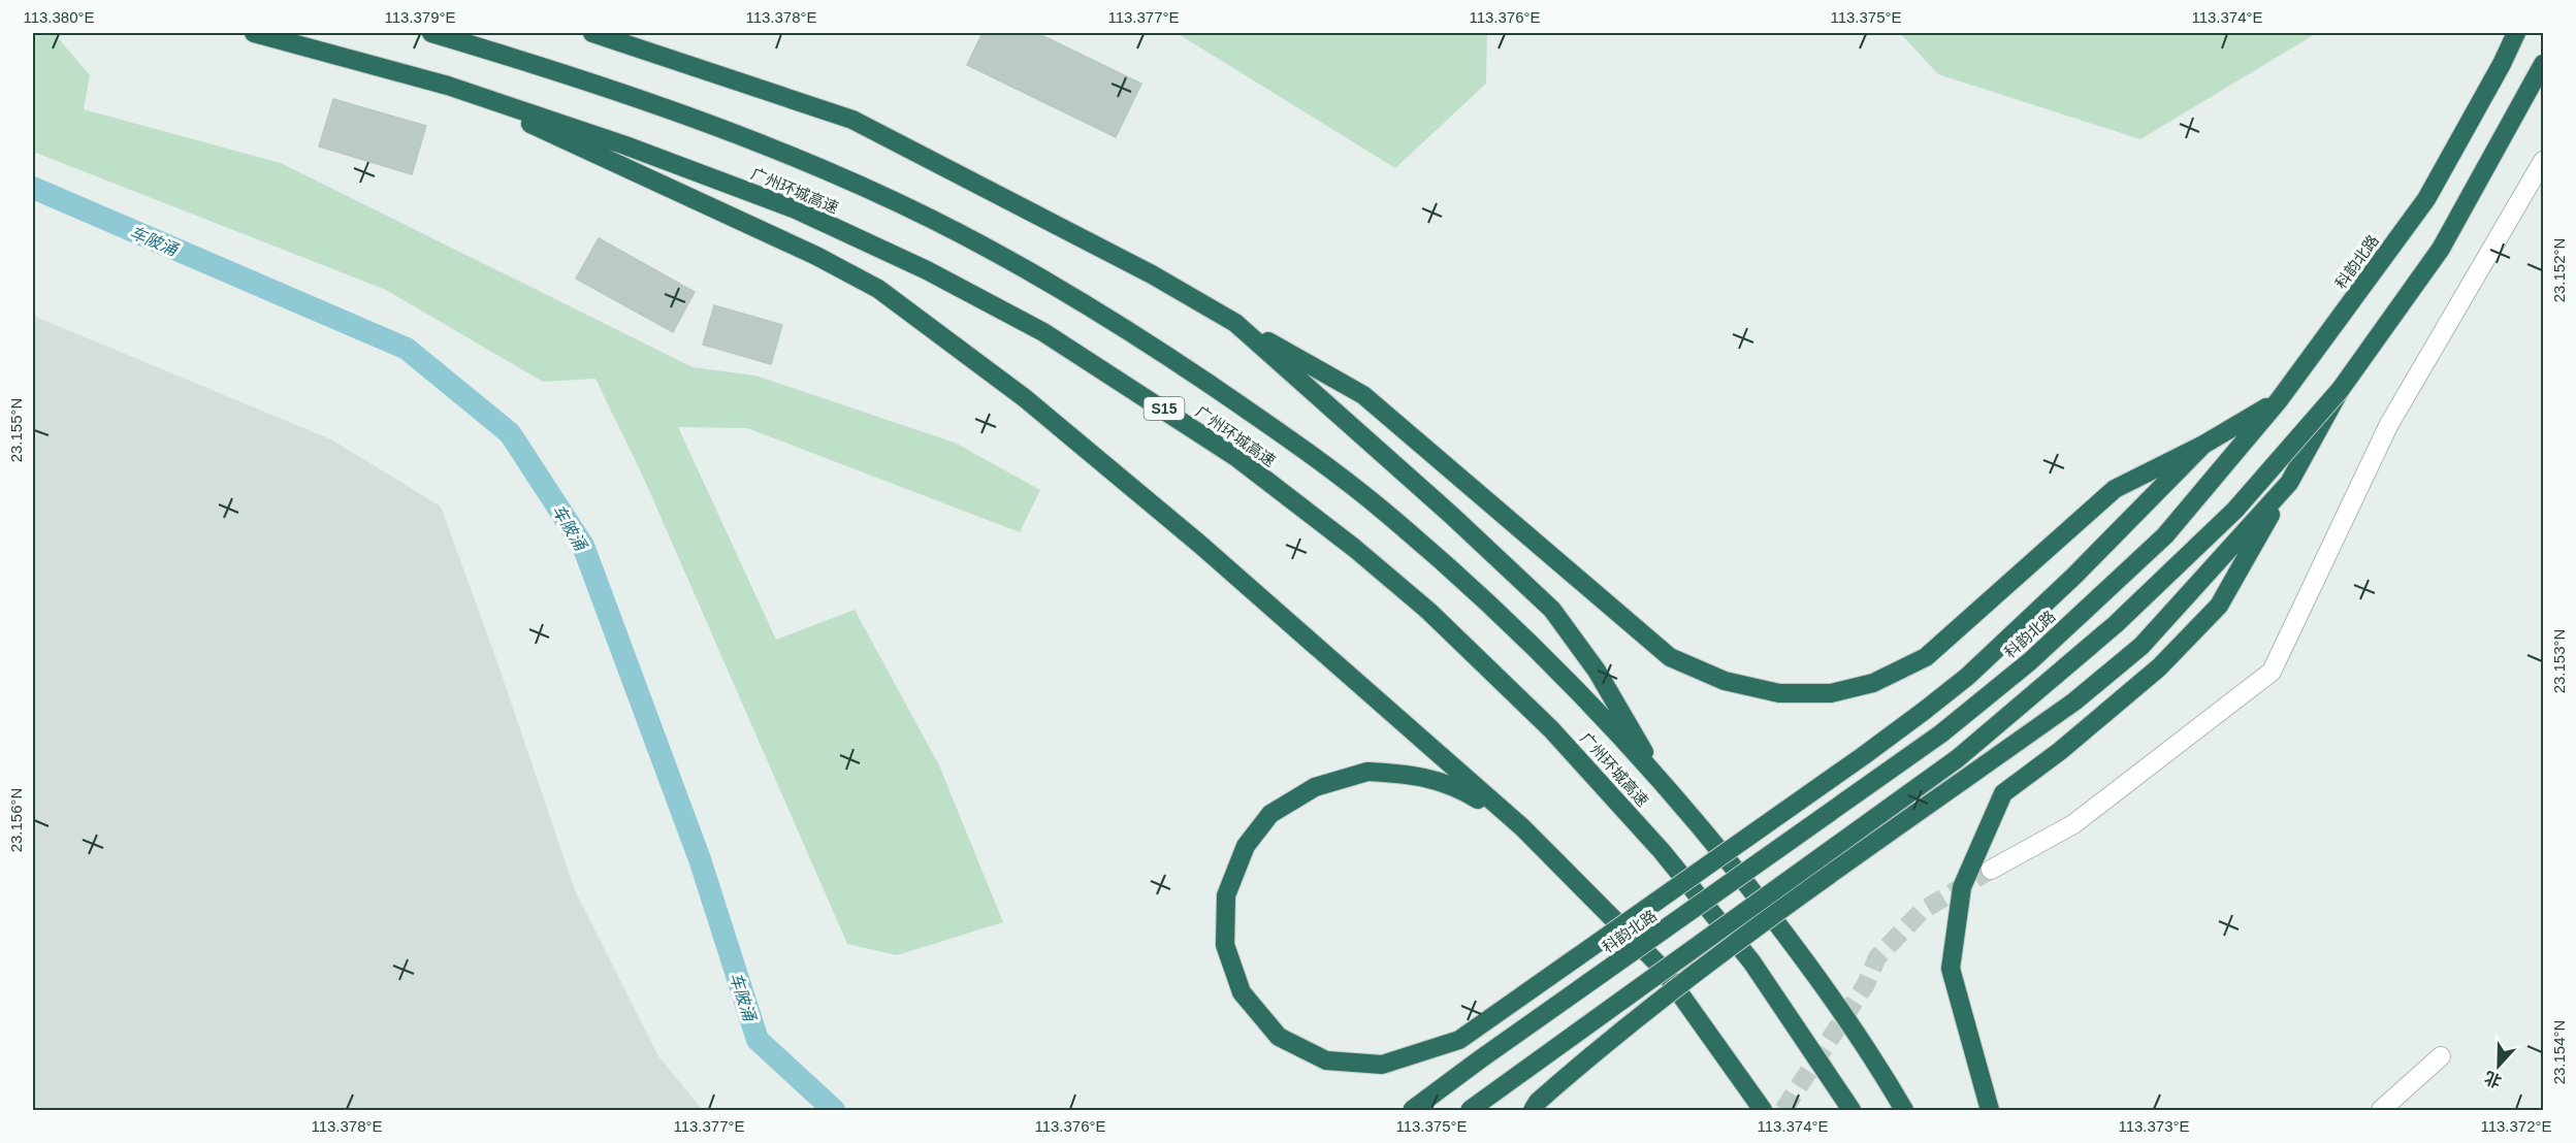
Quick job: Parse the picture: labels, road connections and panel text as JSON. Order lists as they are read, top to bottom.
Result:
{
  "streets": {
    "highway": ["广州环城高速", "科韵北路", "S15"]
  },
  "water": ["车陂涌"],
  "north": "bottom",
  "coordinates": [
    "113.380°E",
    "113.379°E",
    "113.378°E",
    "113.377°E",
    "113.376°E",
    "113.375°E",
    "113.374°E",
    "23.152°N",
    "23.155°N",
    "23.153°N",
    "23.156°N",
    "23.154°N",
    "113.373°E",
    "113.372°E"
  ]
}
